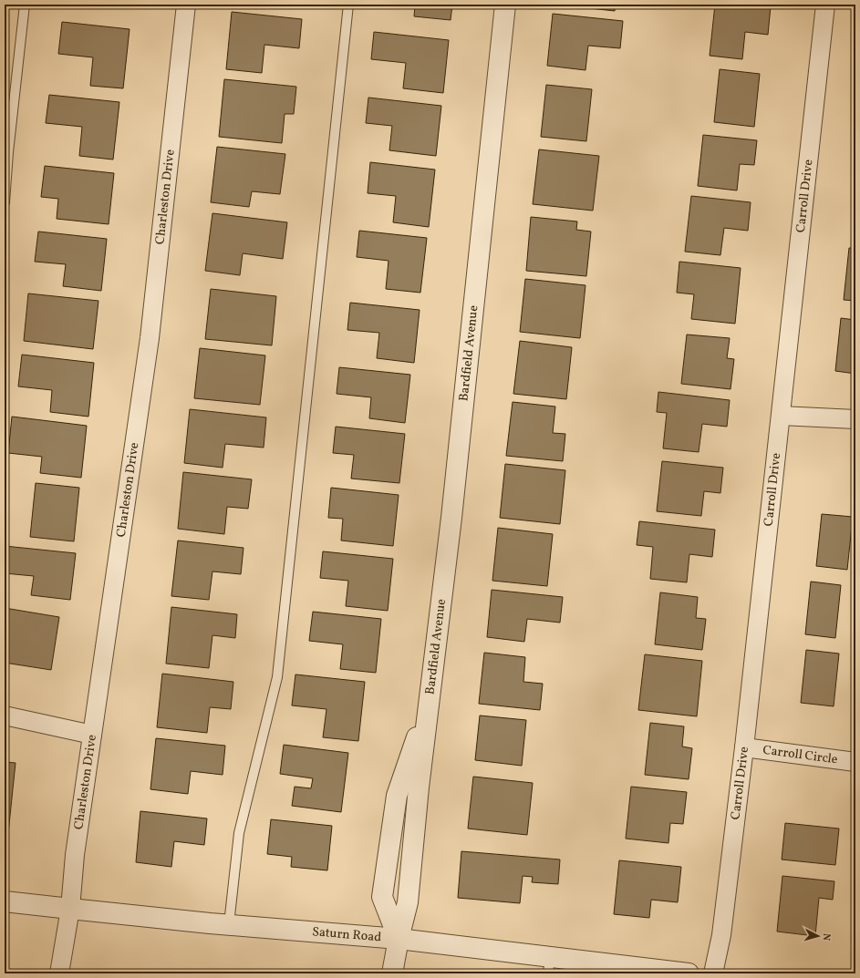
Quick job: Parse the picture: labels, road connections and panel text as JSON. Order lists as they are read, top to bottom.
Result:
{
  "streets": {
    "street": [
      "Carroll Drive",
      "Charleston Drive",
      "Bardfield Avenue",
      "Carroll Circle",
      "Saturn Road"
    ]
  },
  "crossings": [
    ["Carroll Drive", "Carroll Circle"],
    ["Charleston Drive", "Saturn Road"],
    ["Bardfield Avenue", "Saturn Road"]
  ],
  "north": "right"
}
